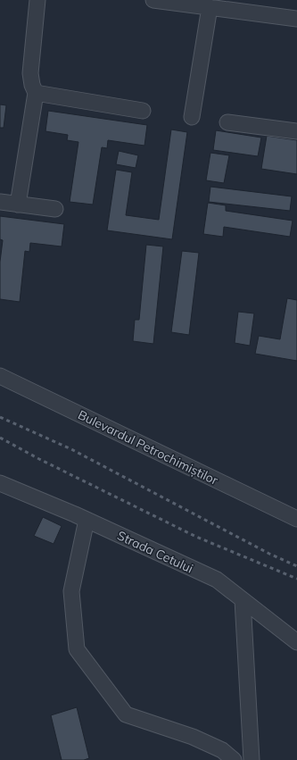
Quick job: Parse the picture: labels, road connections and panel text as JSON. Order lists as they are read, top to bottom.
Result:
{
  "streets": {
    "street": ["Bulevardul Petrochimiștilor", "Strada Cetului"]
  }
}
